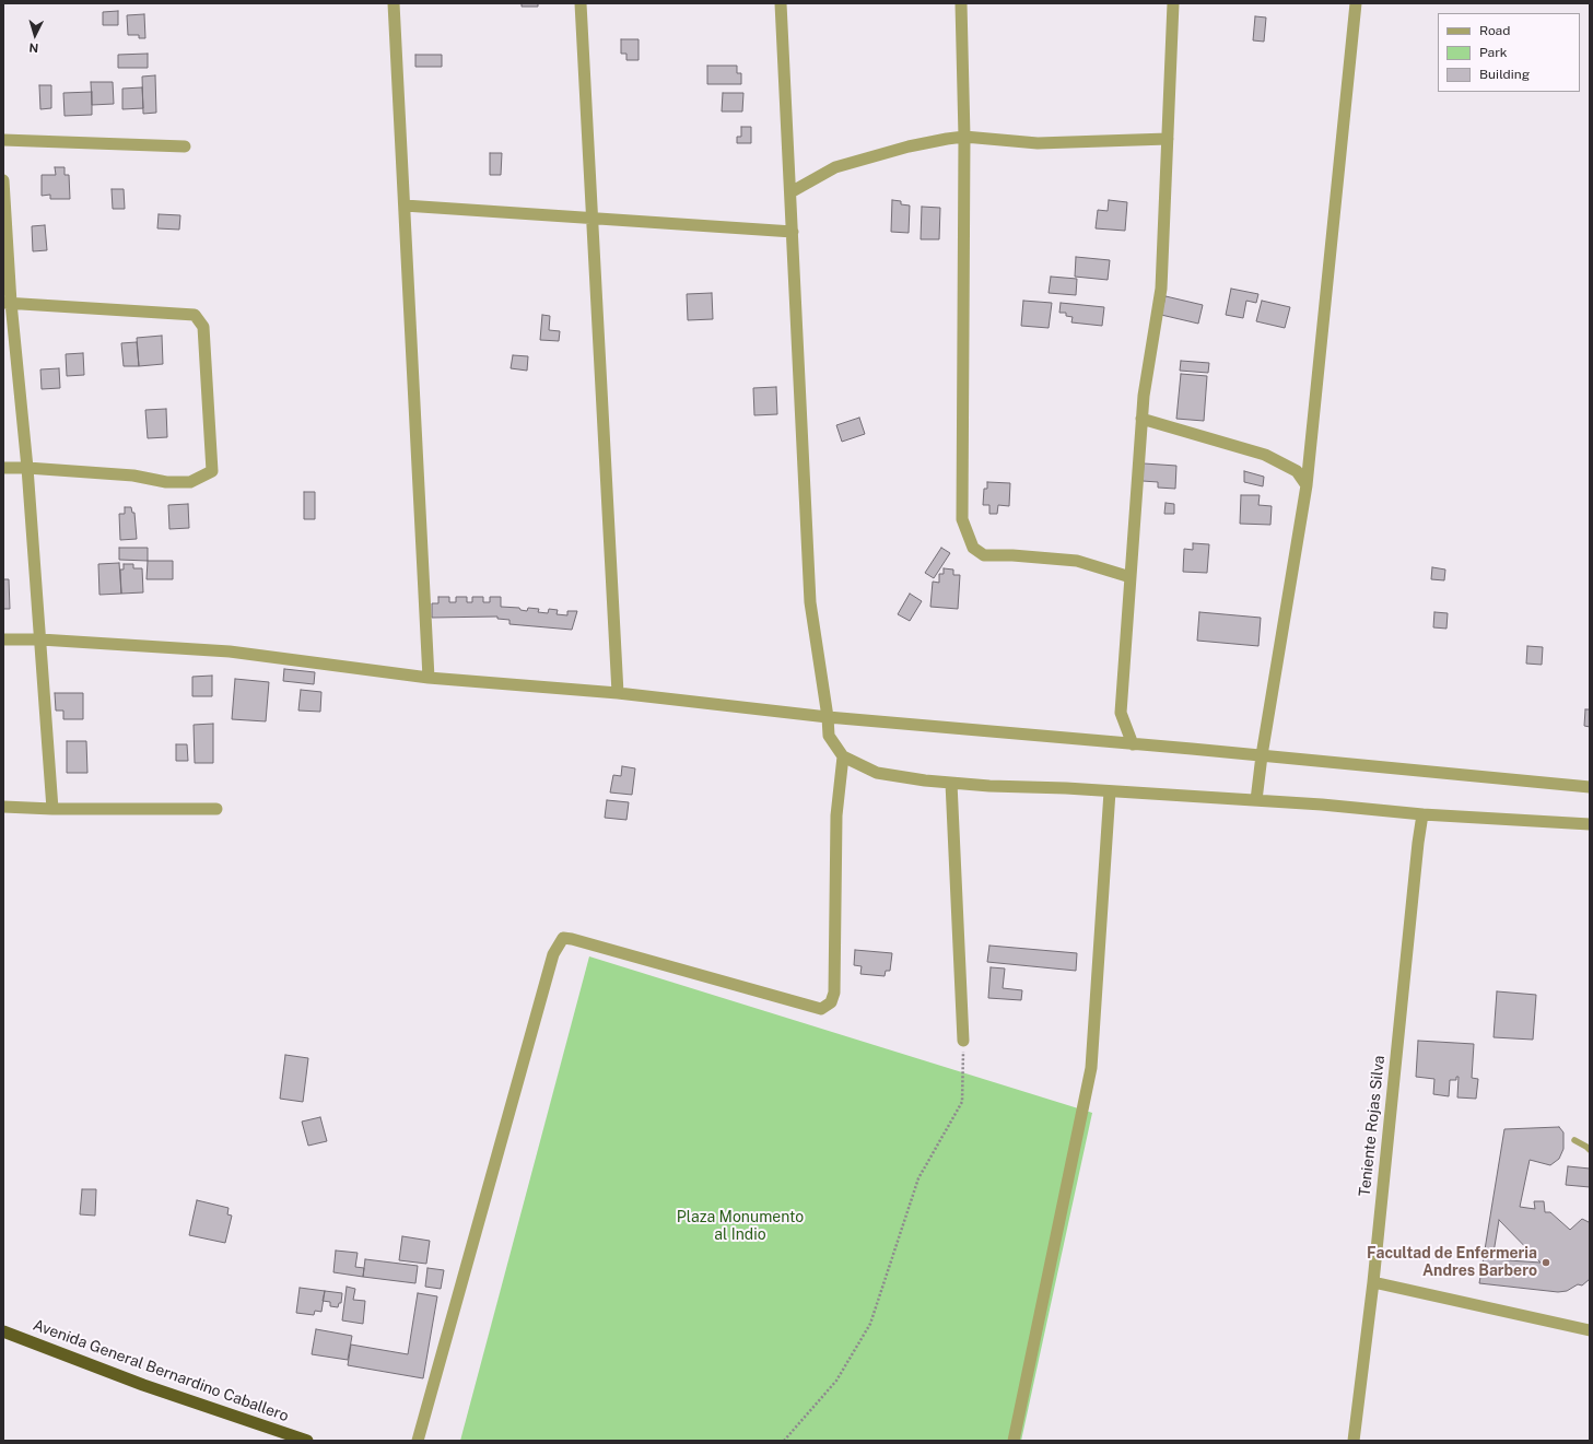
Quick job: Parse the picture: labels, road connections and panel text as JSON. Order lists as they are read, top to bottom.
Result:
{
  "streets": {
    "highway": ["Avenida General Bernardino Caballero"],
    "street": ["Teniente Rojas Silva"]
  },
  "parks": ["Plaza Monumento al Indio"],
  "places": ["Facultad de Enfermeria Andres Barbero"],
  "legend": ["Road", "Park", "Building"],
  "north": "bottom"
}
